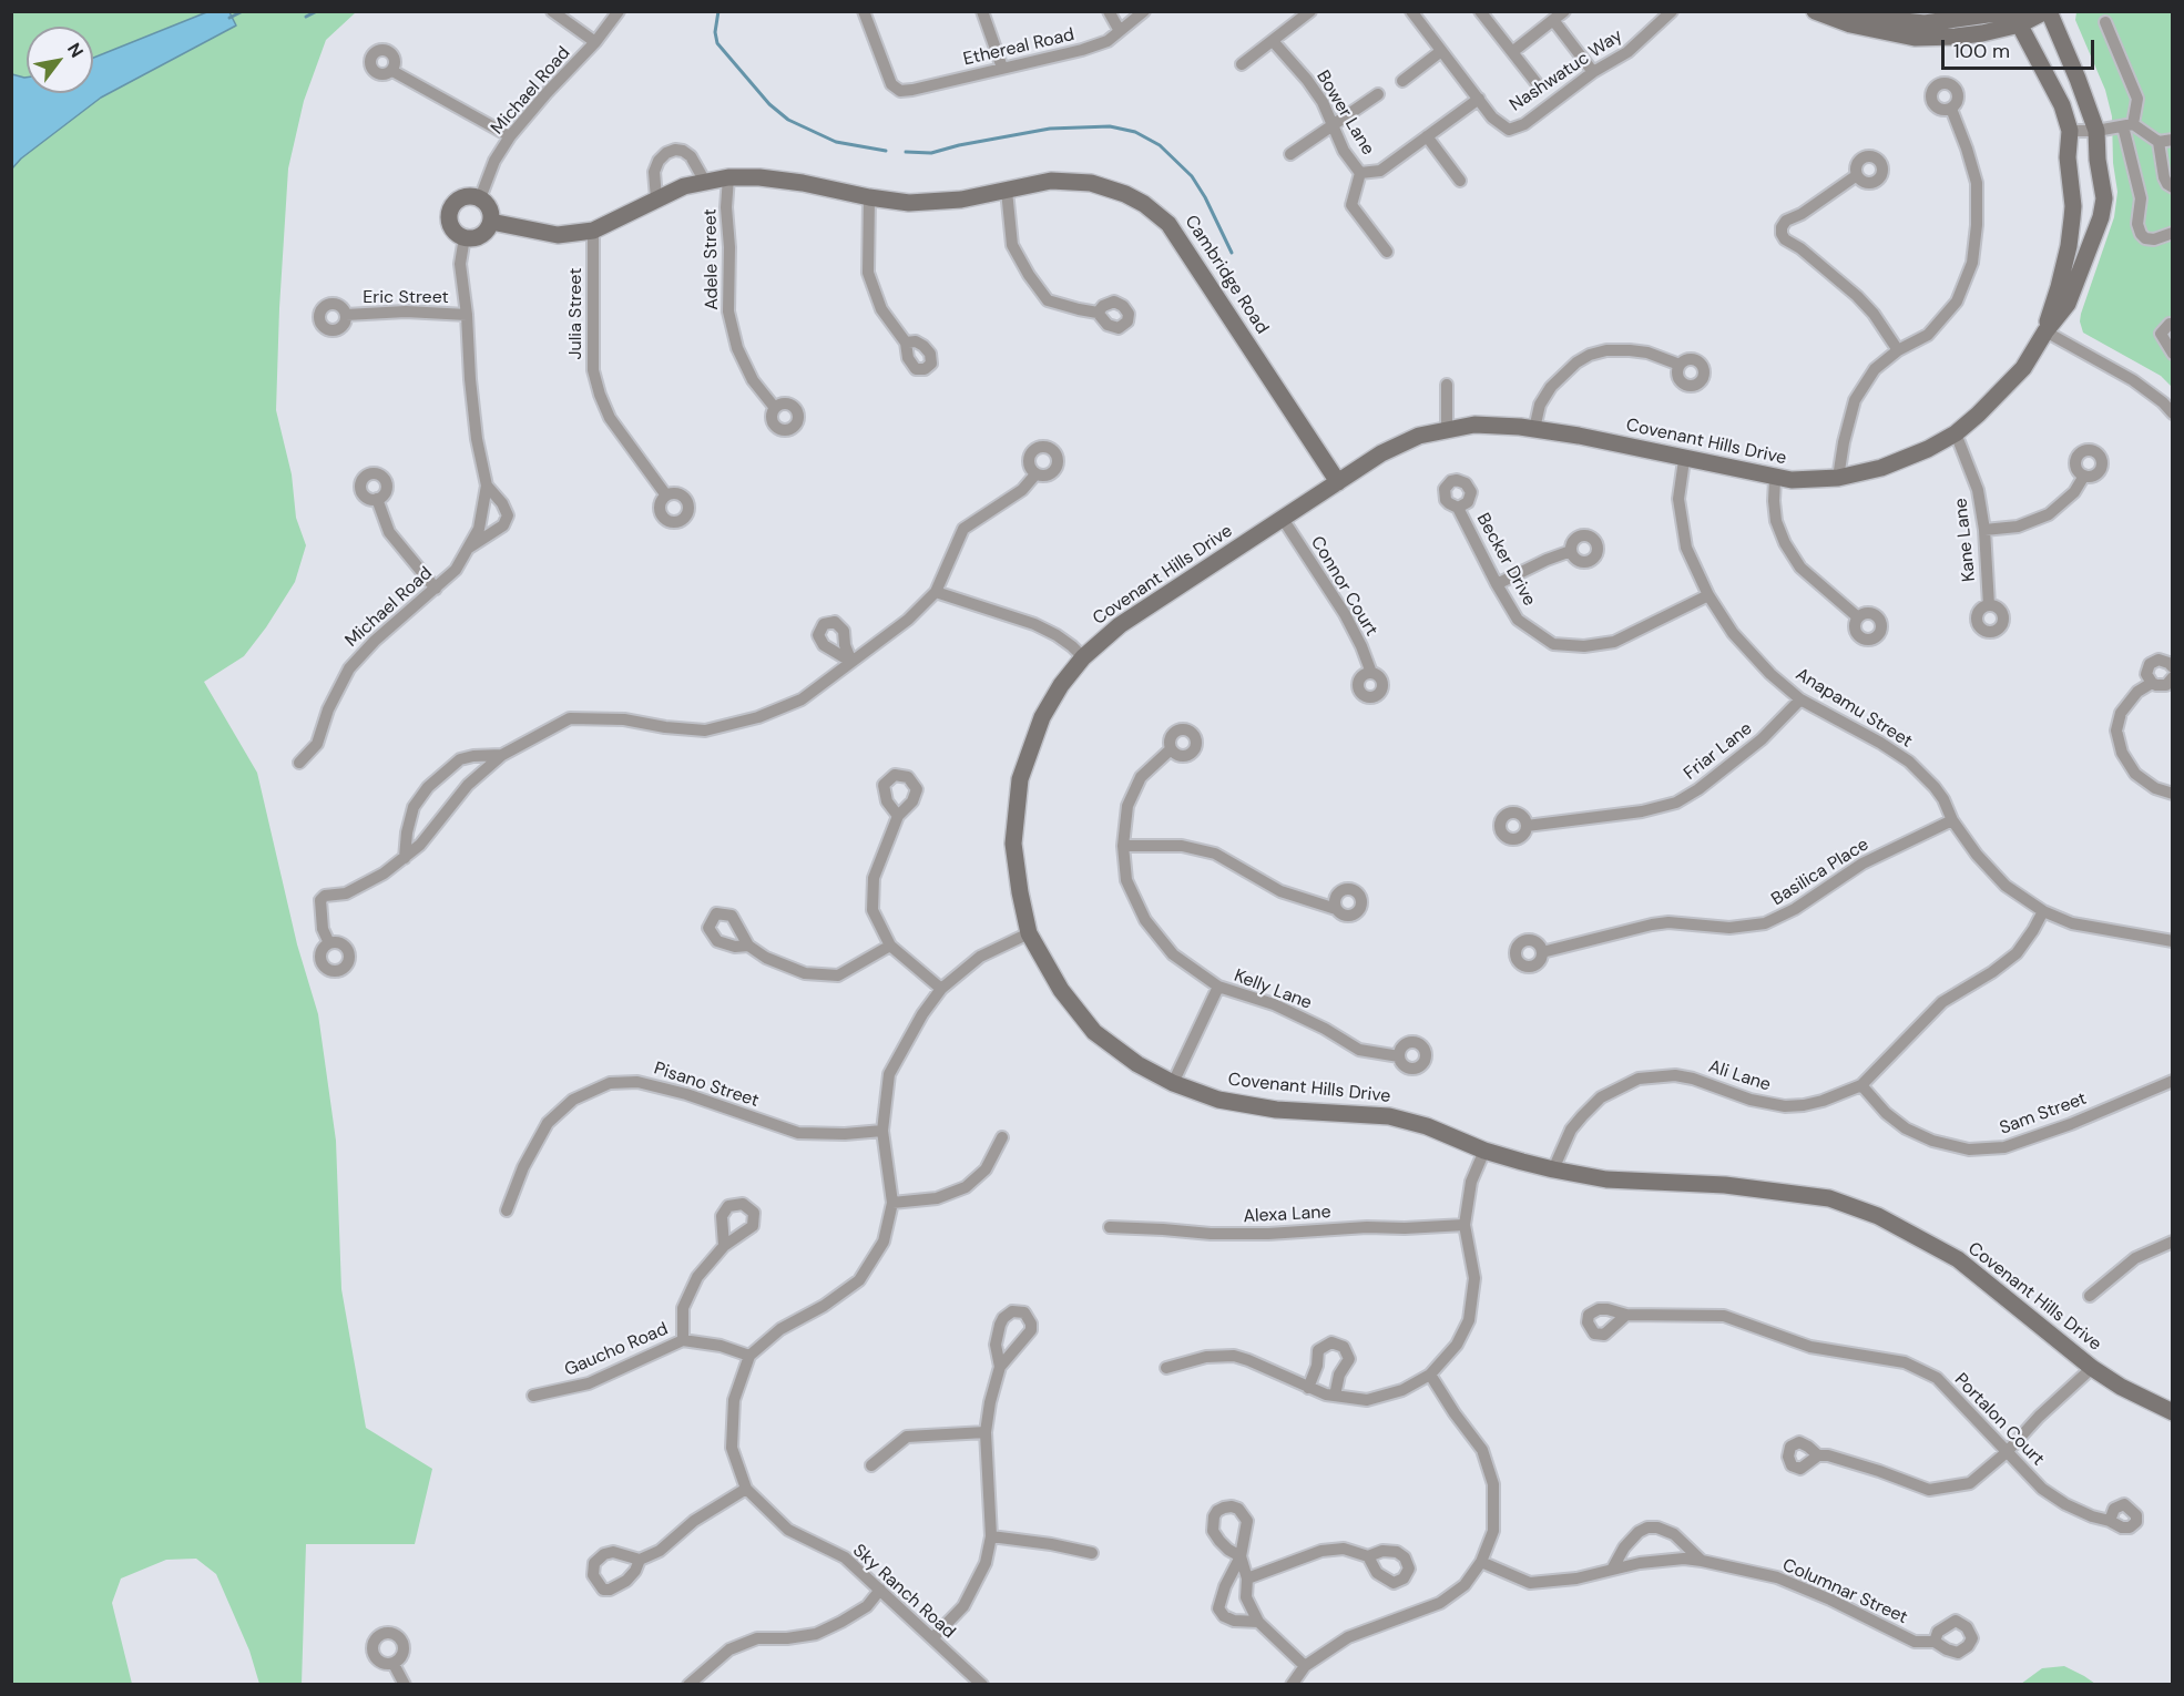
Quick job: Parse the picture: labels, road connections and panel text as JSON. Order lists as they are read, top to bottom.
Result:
{
  "streets": {
    "street": [
      "Ethereal Road",
      "Nashwatuc Way",
      "Michael Road",
      "Bower Lane",
      "Adele Street",
      "Cambridge Road",
      "Eric Street",
      "Julia Street",
      "Covenant Hills Drive",
      "Kane Lane",
      "Becker Drive",
      "Connor Court",
      "Anapamu Street",
      "Friar Lane",
      "Basilica Place",
      "Kelly Lane",
      "Ali Lane",
      "Pisano Street",
      "Sam Street",
      "Alexa Lane",
      "Gaucho Road",
      "Portalon Court",
      "Sky Ranch Road",
      "Columnar Street"
    ]
  },
  "crossings": [
    ["Nashwatuc Way", "Bower Lane"],
    ["Michael Road", "Cambridge Road"],
    ["Michael Road", "Eric Street"],
    ["Adele Street", "Cambridge Road"],
    ["Cambridge Road", "Julia Street"],
    ["Cambridge Road", "Covenant Hills Drive"],
    ["Covenant Hills Drive", "Kane Lane"],
    ["Covenant Hills Drive", "Connor Court"],
    ["Covenant Hills Drive", "Anapamu Street"],
    ["Covenant Hills Drive", "Ali Lane"],
    ["Becker Drive", "Anapamu Street"],
    ["Anapamu Street", "Friar Lane"],
    ["Anapamu Street", "Basilica Place"],
    ["Anapamu Street", "Ali Lane"],
    ["Ali Lane", "Sam Street"],
    ["Gaucho Road", "Sky Ranch Road"]
  ],
  "scale_bar": "100 m",
  "north": "top right"
}
